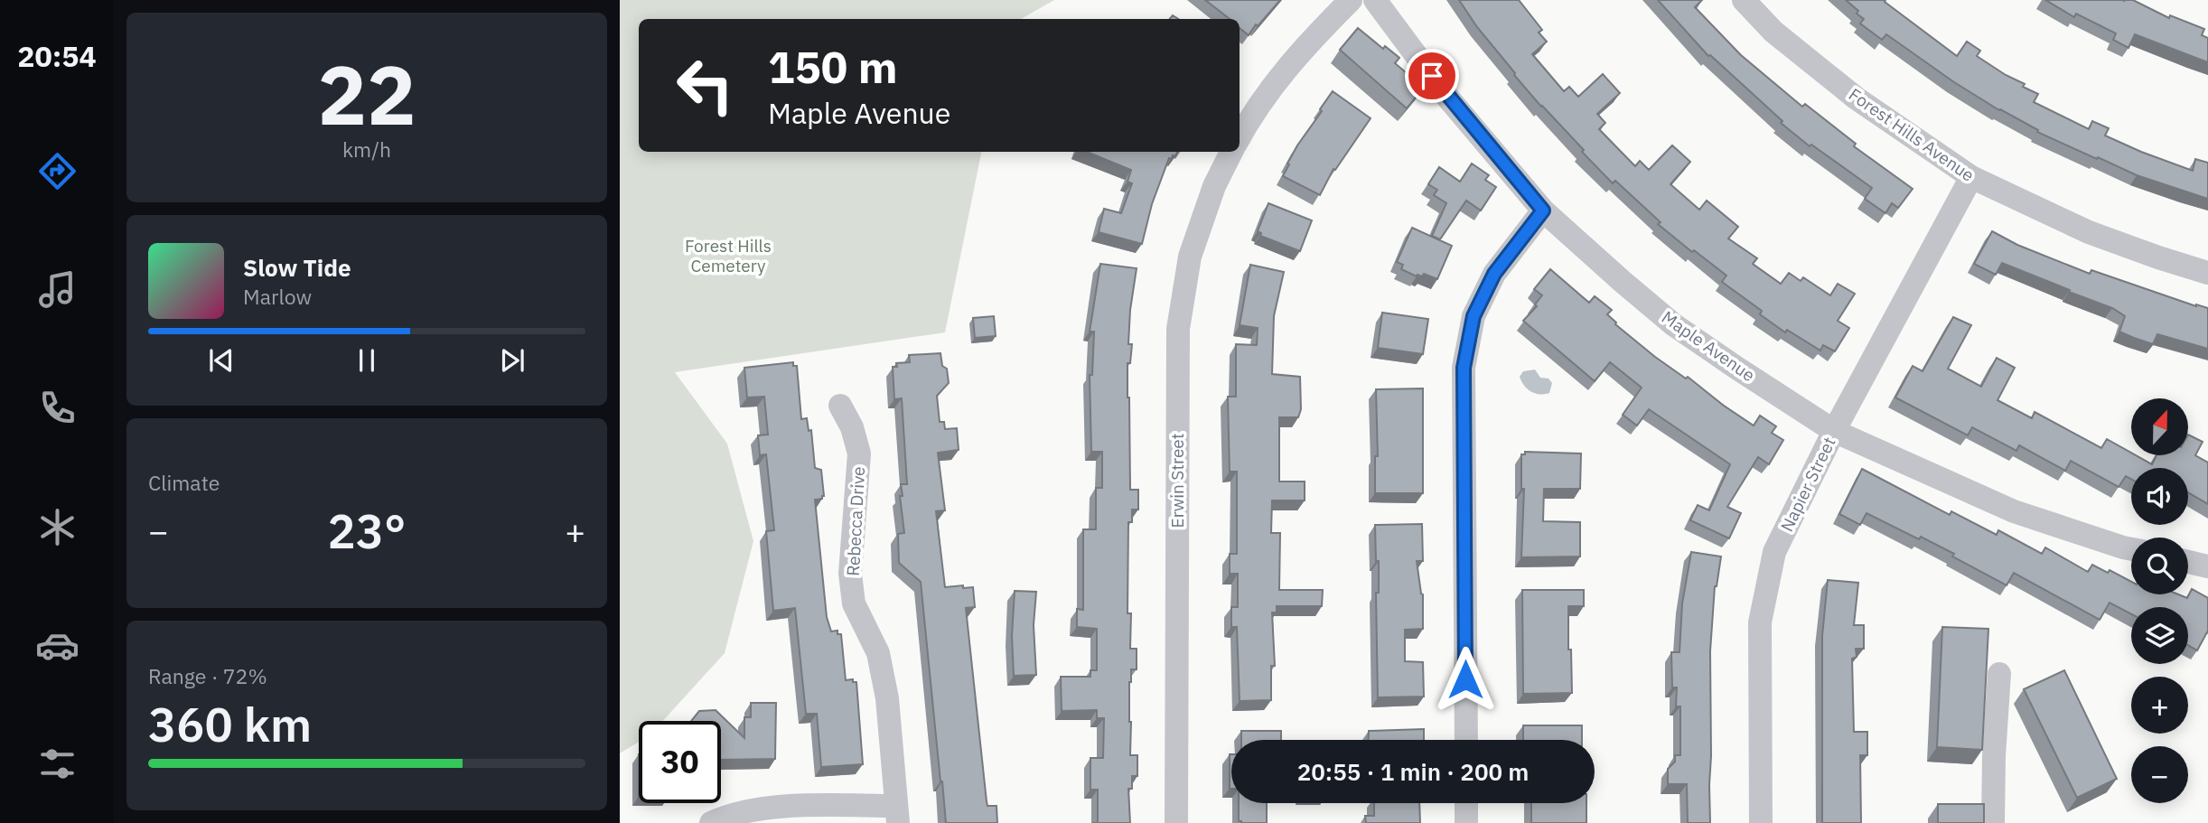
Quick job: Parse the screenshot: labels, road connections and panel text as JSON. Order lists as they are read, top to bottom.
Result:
{
  "streets": {
    "street": [
      "Forest Hills Avenue",
      "Maple Avenue",
      "Erwin Street",
      "Napier Street",
      "Rebecca Drive"
    ]
  },
  "crossings": [
    ["Forest Hills Avenue", "Napier Street"],
    ["Maple Avenue", "Napier Street"]
  ],
  "parks": ["Forest Hills Cemetery"],
  "north": "top",
  "page": {
    "tabs": "20:54",
    "tile": [
      ["22", "km/h"],
      "Climate",
      ["Range · 72%", "360 km"]
    ],
    "turn": ["150 m", "Maple Avenue"],
    "song": ["Slow Tide", "Marlow"],
    "map_buttons": ["+", "−"],
    "heat": ["−", "23°", "+"],
    "limit": "30",
    "trip": "20:55 · 1 min · 200 m"
  }
}
